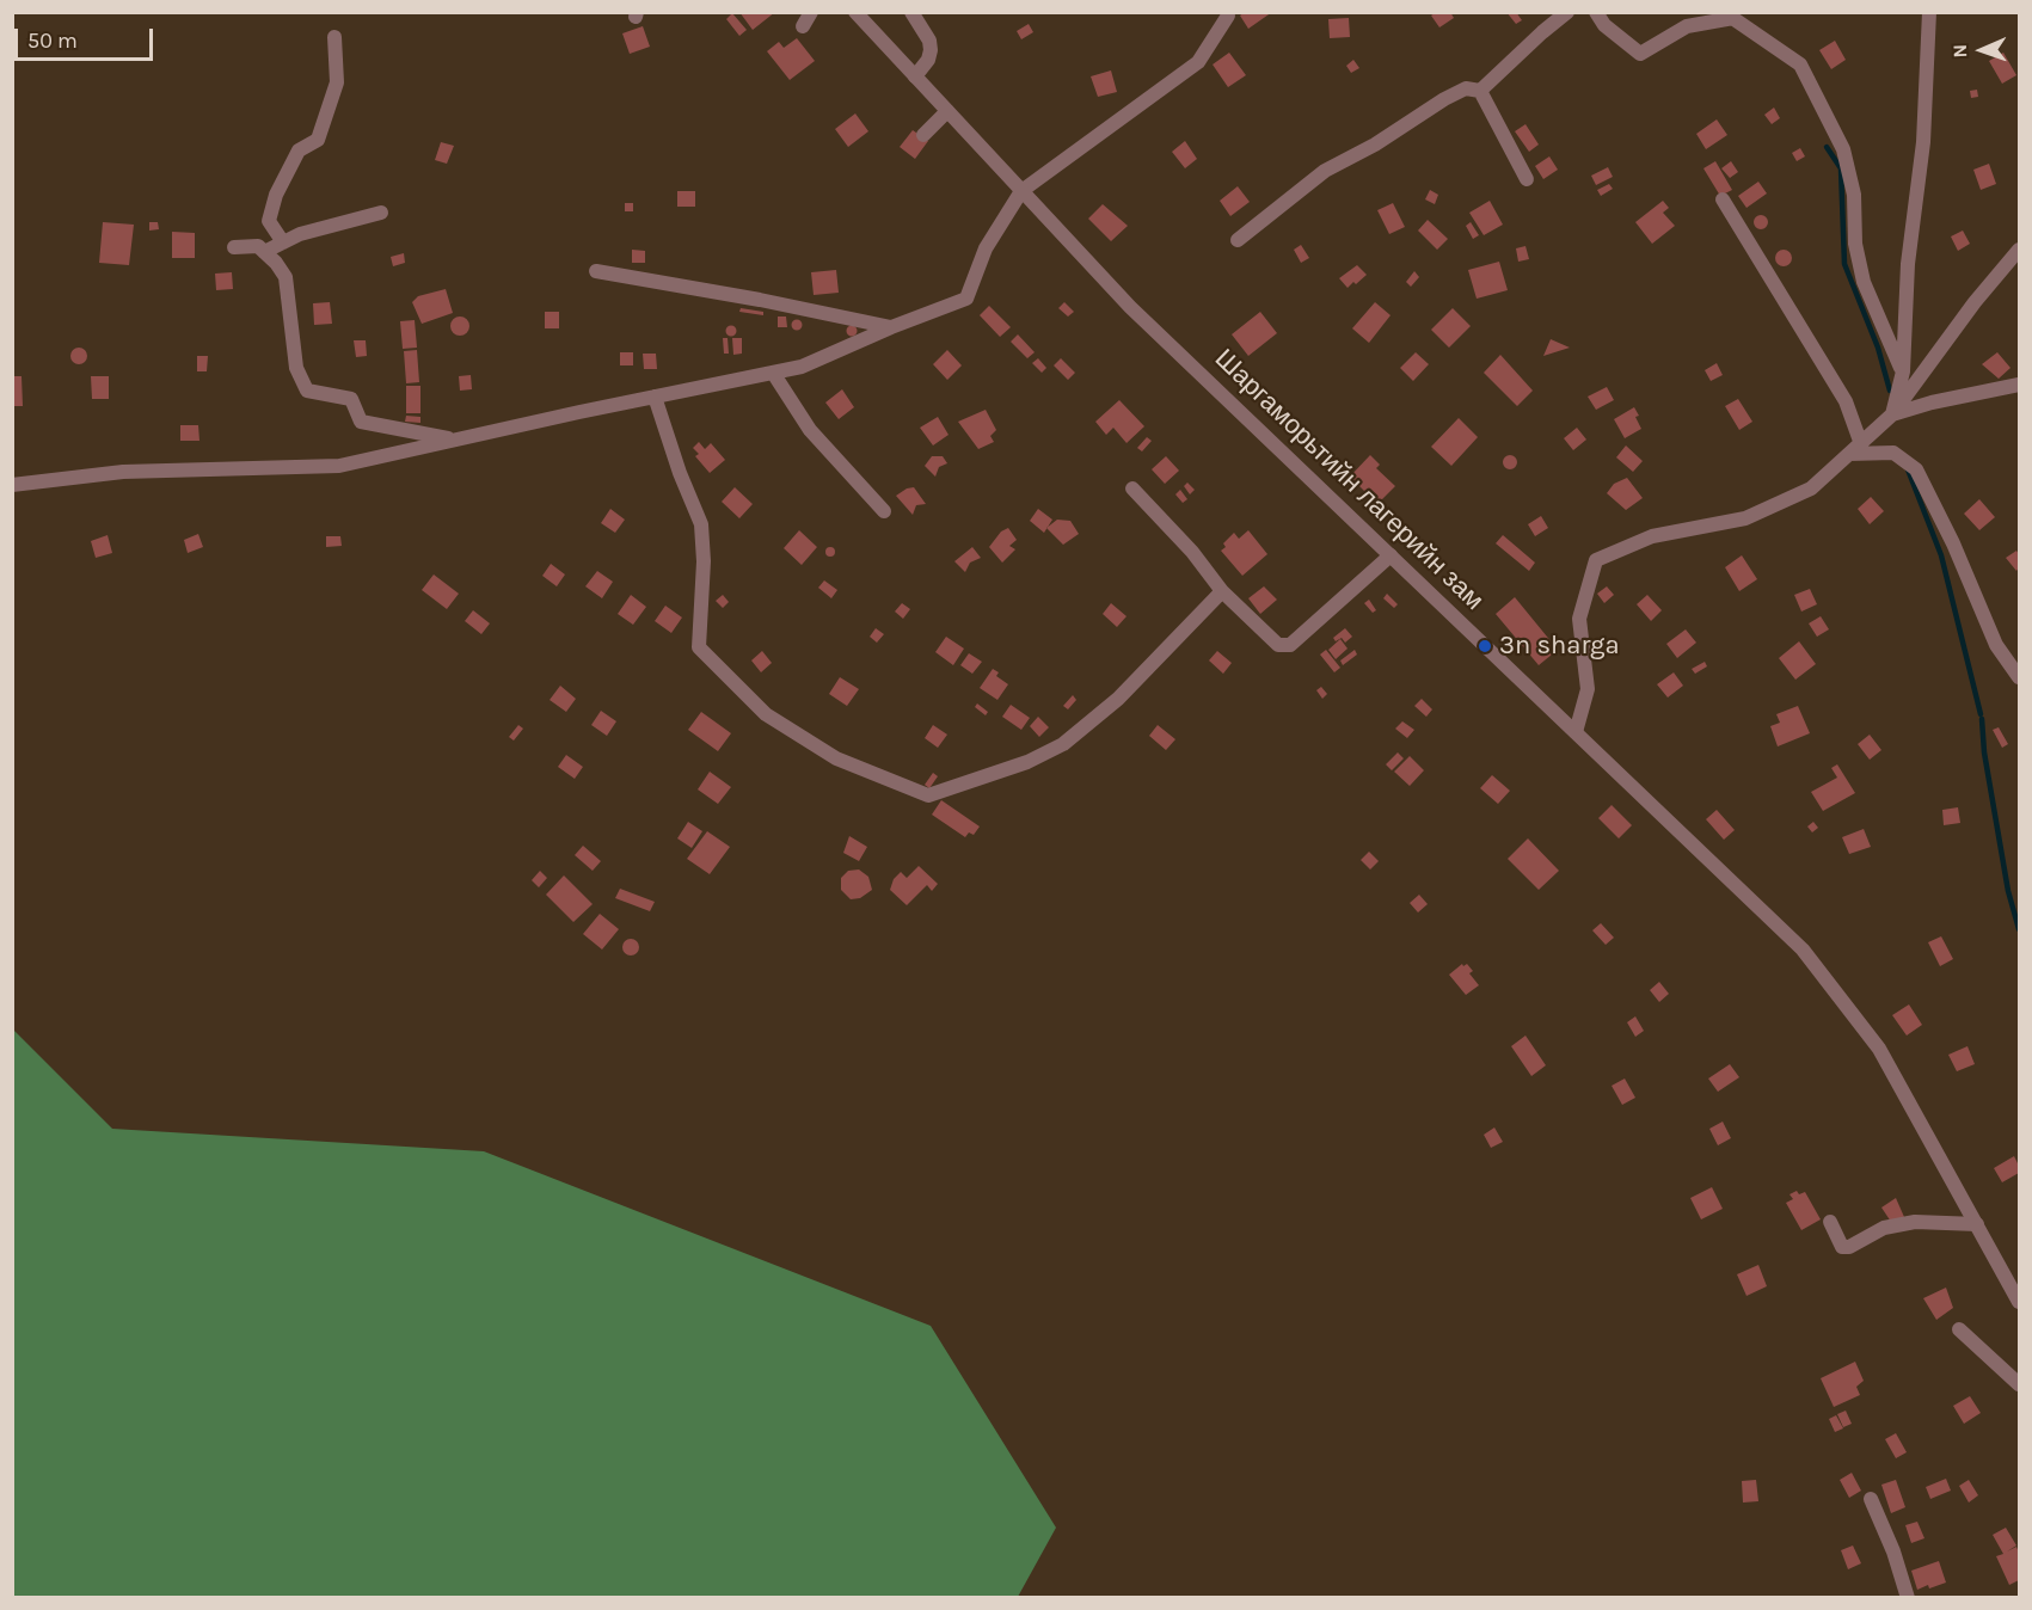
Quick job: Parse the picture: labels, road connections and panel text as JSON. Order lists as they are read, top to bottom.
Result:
{
  "streets": {
    "street": ["Шаргаморьтийн лагерийн зам"]
  },
  "places": ["3n sharga"],
  "scale_bar": "50 m",
  "north": "left"
}
